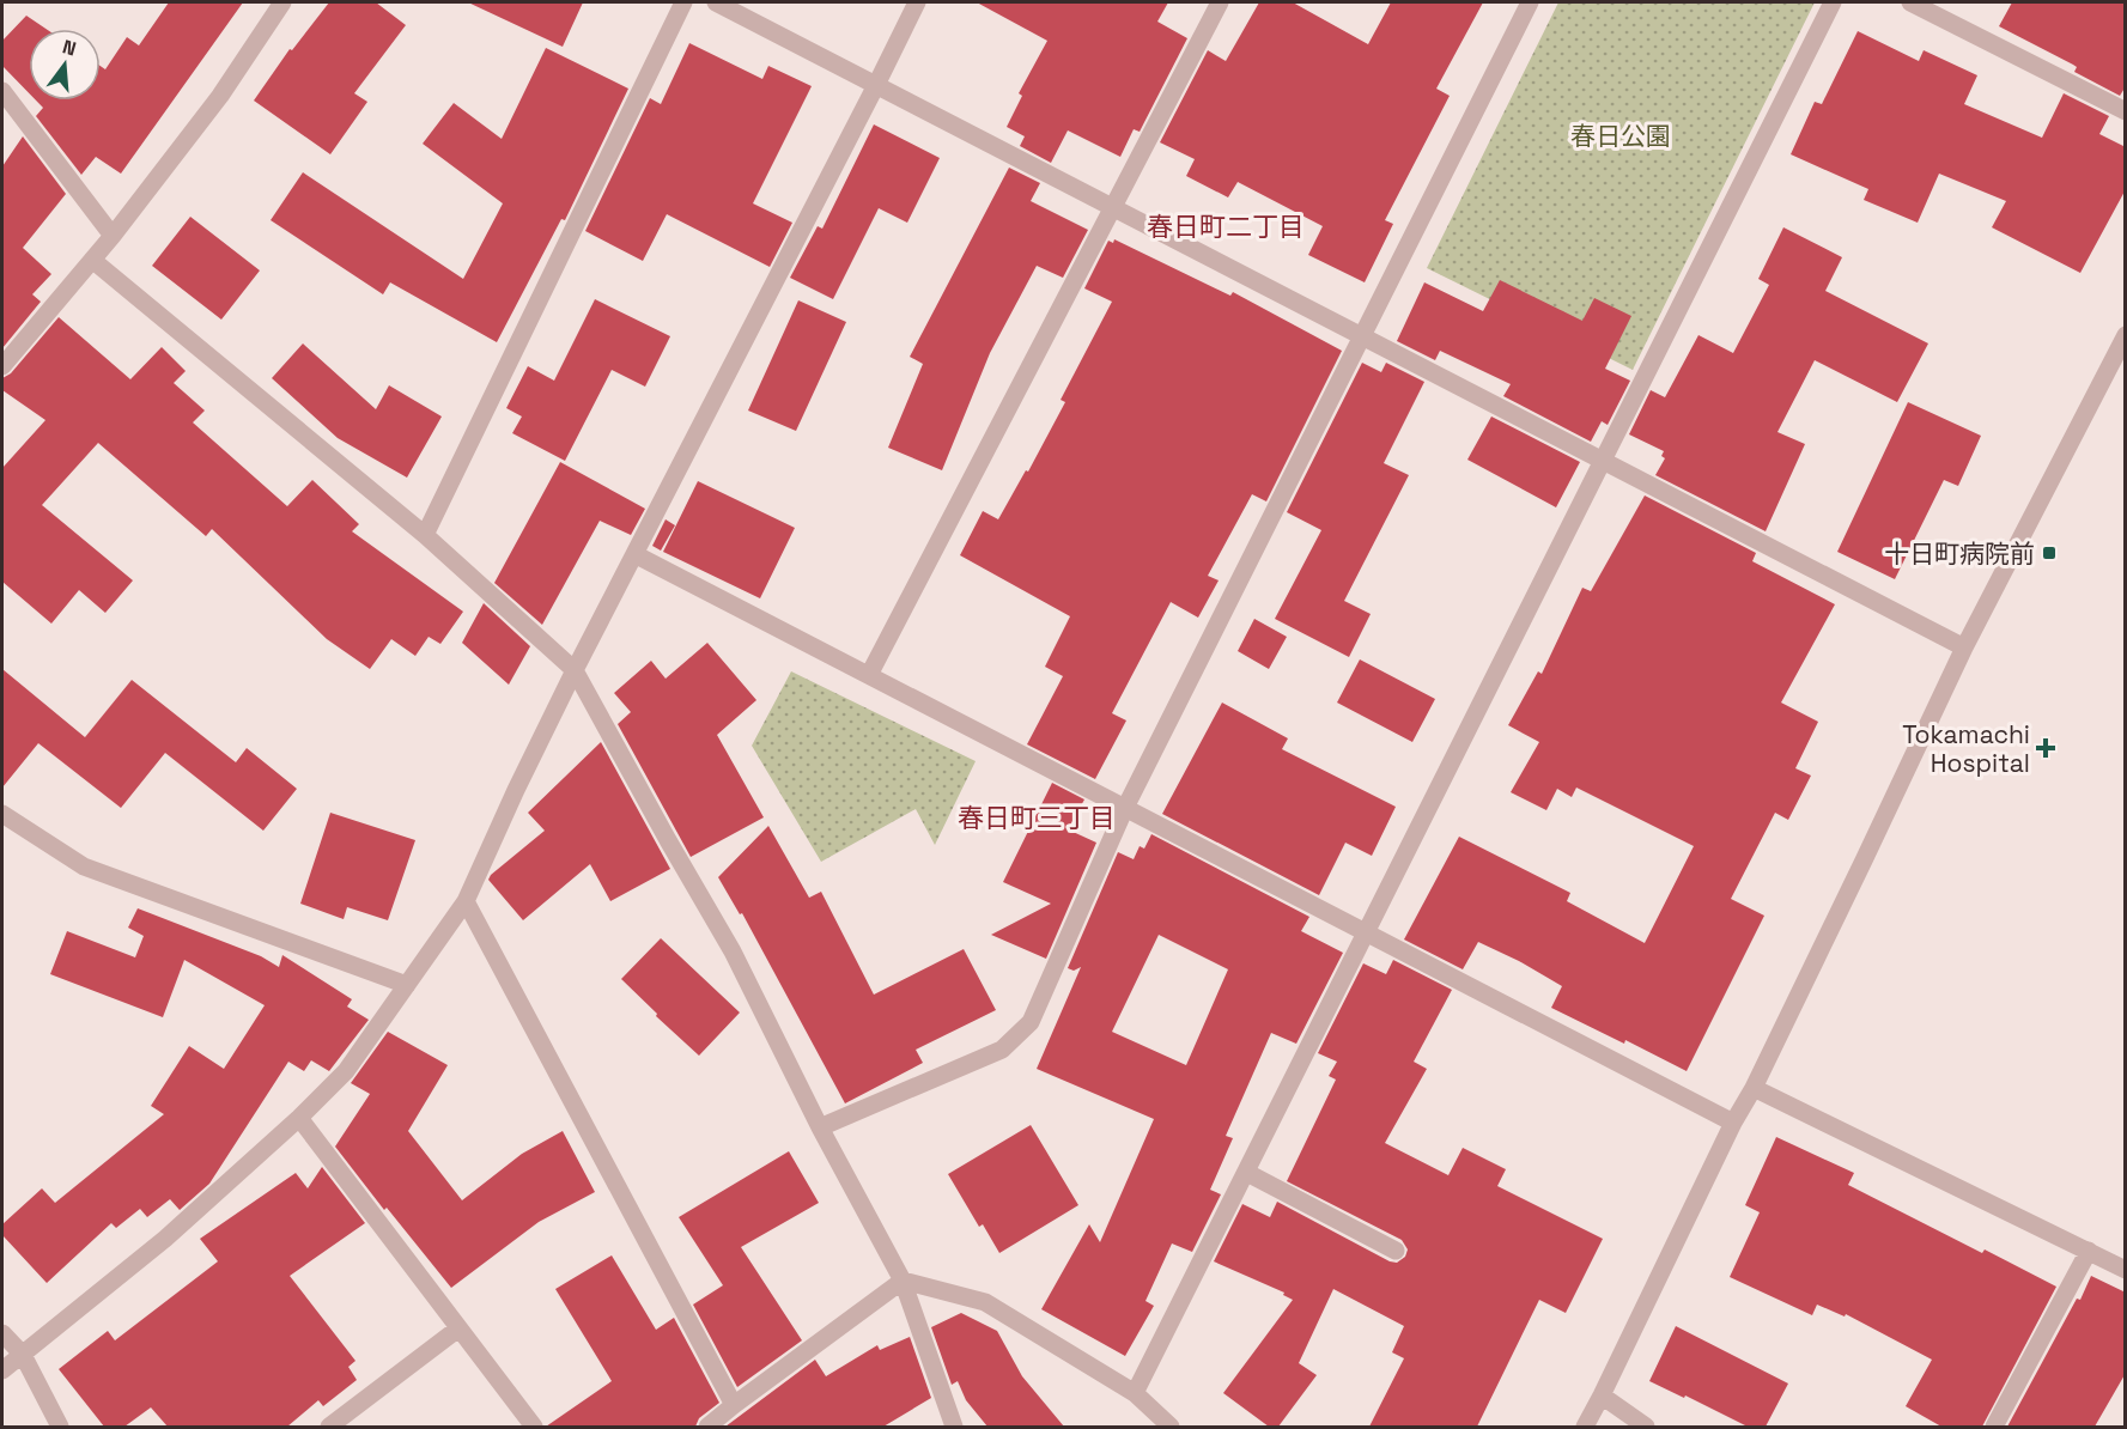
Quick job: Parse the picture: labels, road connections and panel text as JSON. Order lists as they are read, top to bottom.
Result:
{
  "districts": ["春日町二丁目", "春日町三丁目"],
  "parks": ["春日公園"],
  "places": {
    "transit": ["十日町病院前"],
    "health": ["Tokamachi Hospital"]
  },
  "north": "top"
}
